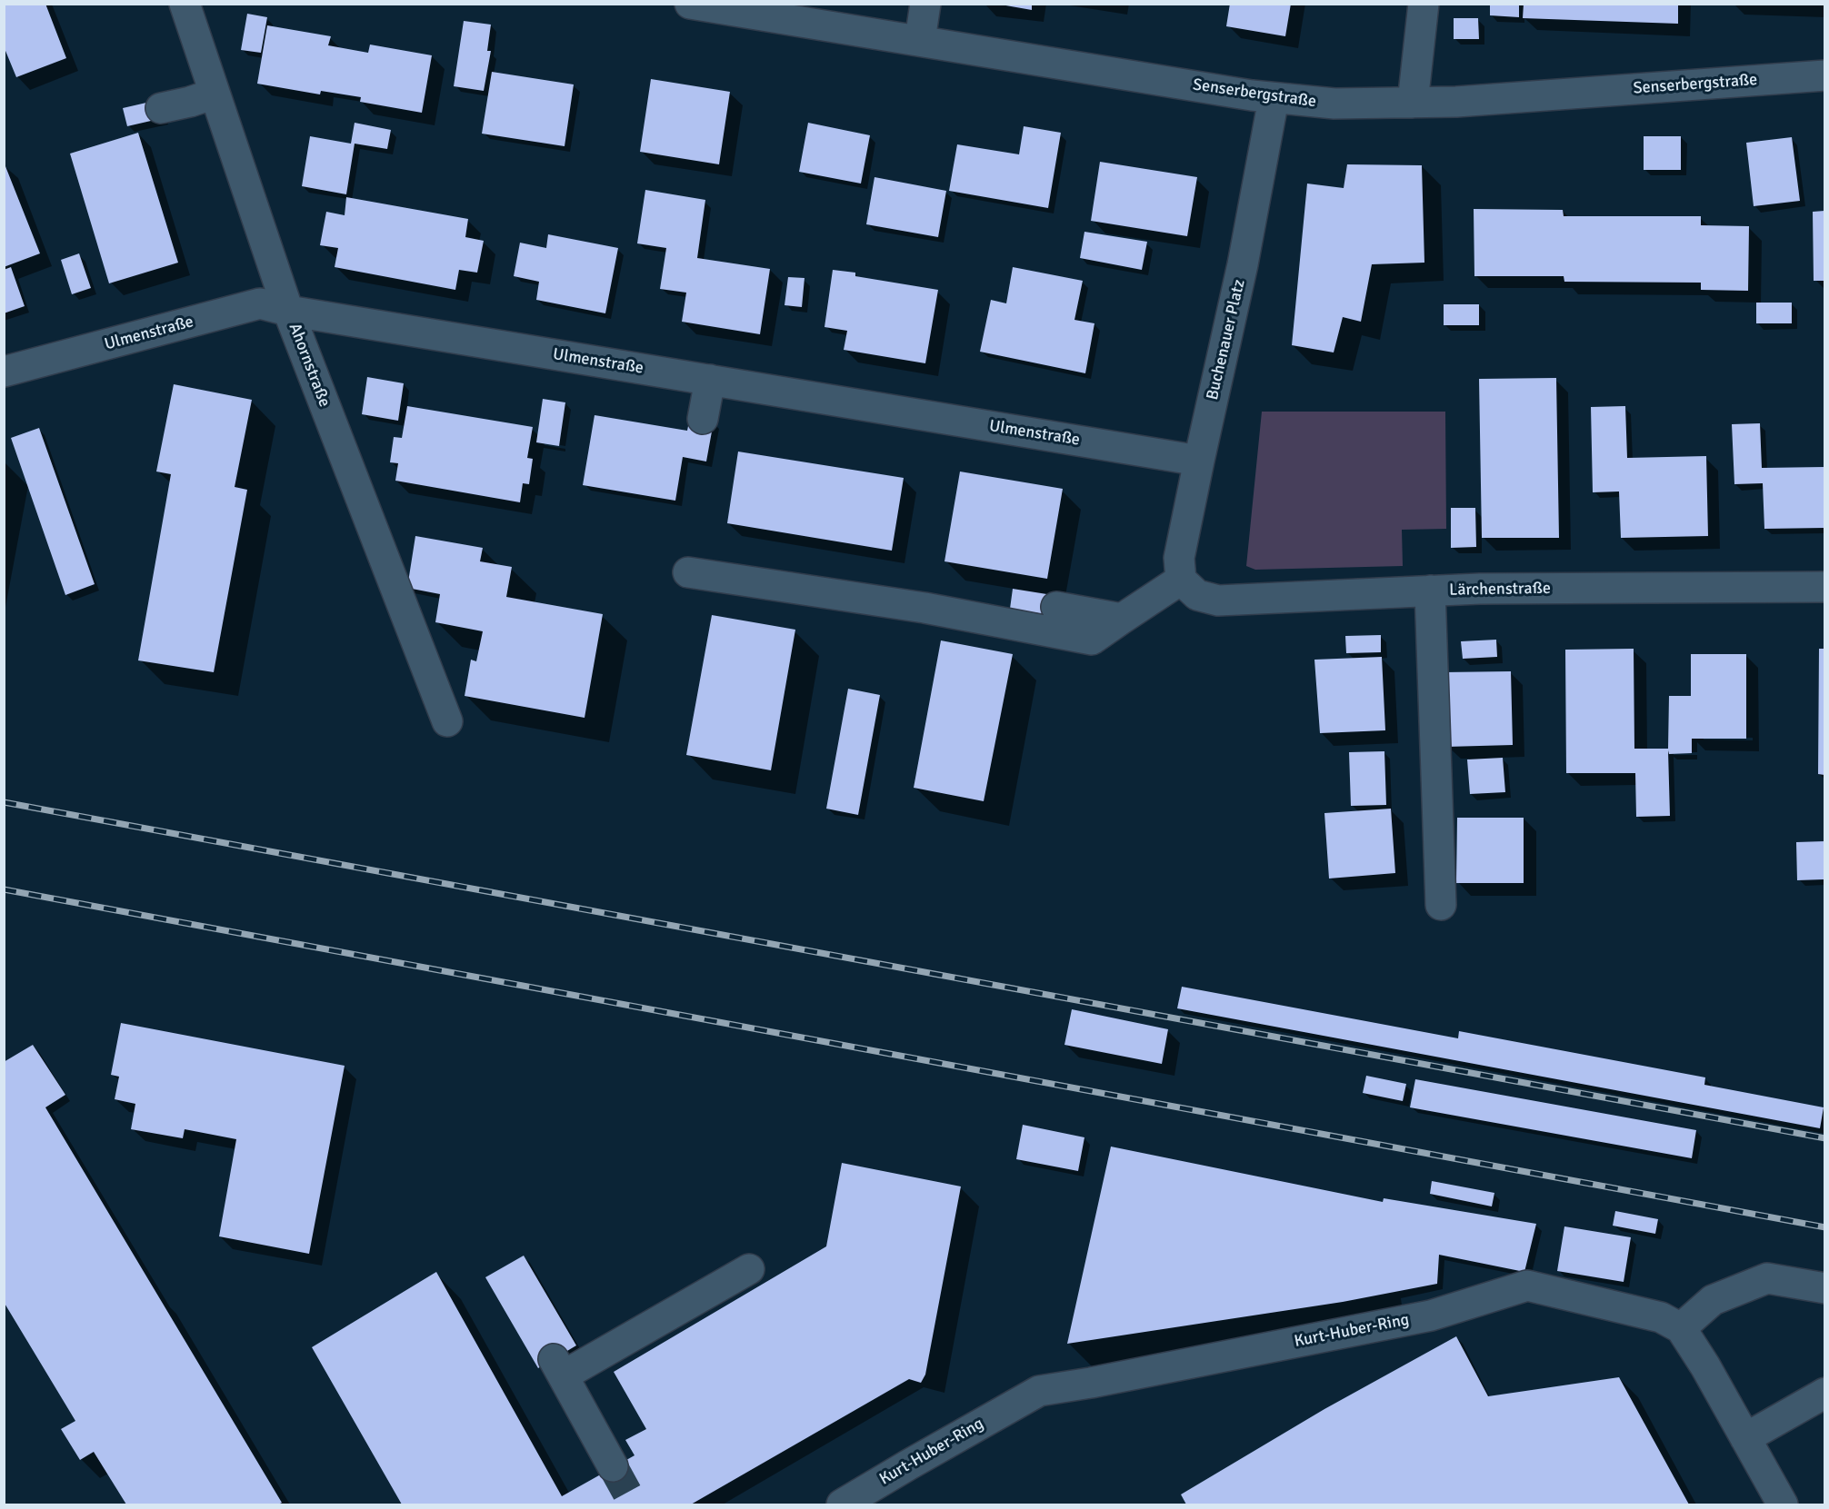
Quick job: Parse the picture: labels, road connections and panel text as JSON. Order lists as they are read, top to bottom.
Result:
{
  "streets": {
    "street": [
      "Senserbergstraße",
      "Ulmenstraße",
      "Buchenauer Platz",
      "Ahornstraße",
      "Lärchenstraße",
      "Kurt-Huber-Ring"
    ]
  },
  "crossings": [
    ["Senserbergstraße", "Buchenauer Platz"],
    ["Ulmenstraße", "Buchenauer Platz"],
    ["Ulmenstraße", "Ahornstraße"],
    ["Buchenauer Platz", "Lärchenstraße"]
  ]
}
